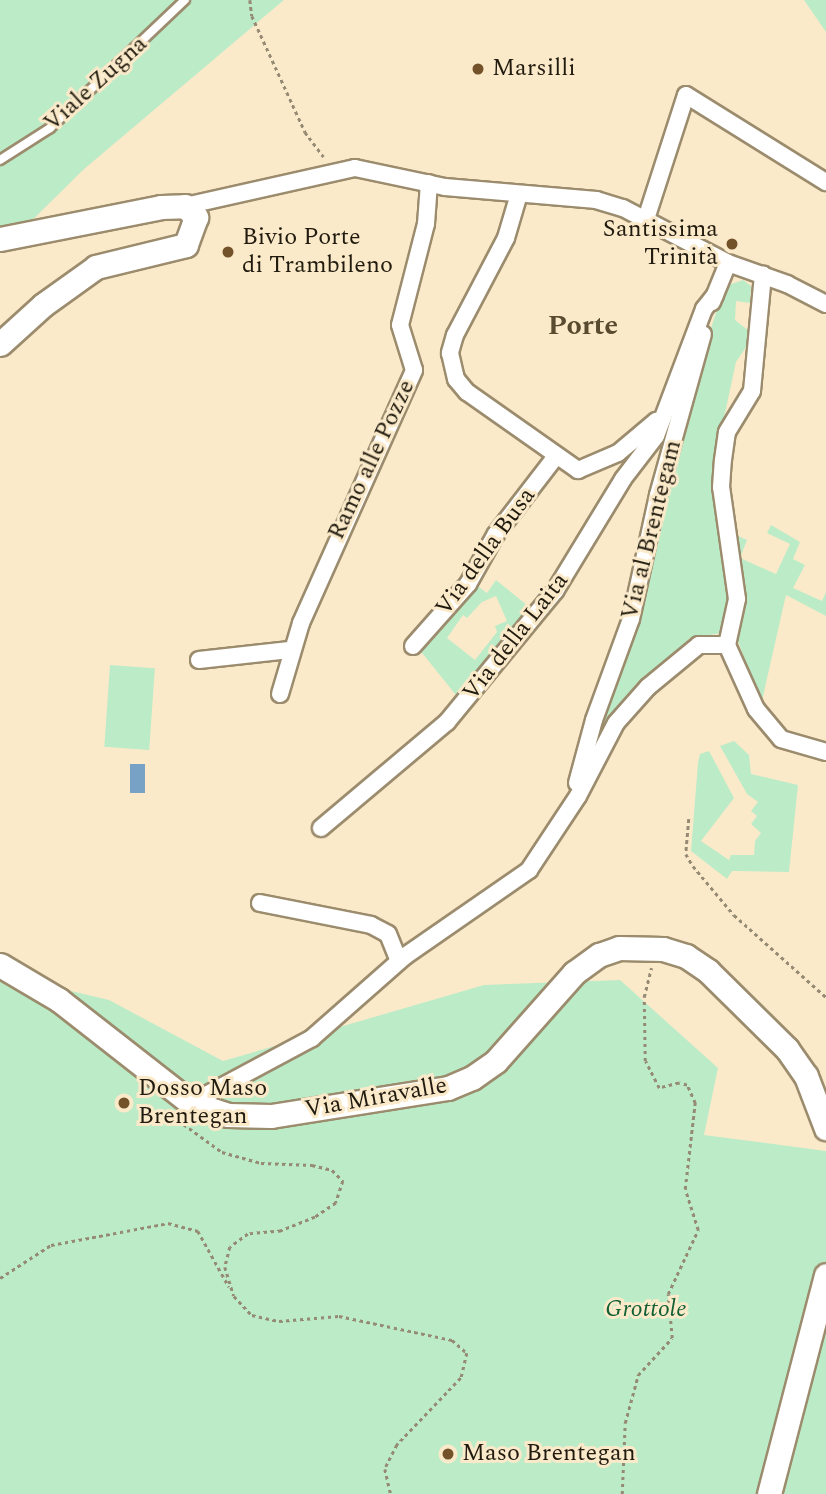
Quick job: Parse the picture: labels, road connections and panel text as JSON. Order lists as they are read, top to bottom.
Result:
{
  "streets": {
    "street": [
      "Ramo alle Pozze",
      "Via al Brentegam",
      "Via della Busa",
      "Via della Laita",
      "Via Miravalle"
    ],
    "lane": ["Viale Zugna"]
  },
  "crossings": [
    ["Via al Brentegam", "Via della Laita"],
    ["Via al Brentegam", "Via Miravalle"]
  ],
  "districts": ["Porte"],
  "parks": ["Grottole"],
  "places": [
    "Marsilli",
    "Santissima Trinità",
    "Bivio Porte di Trambileno",
    "Dosso Maso Brentegan",
    "Maso Brentegan"
  ]
}
